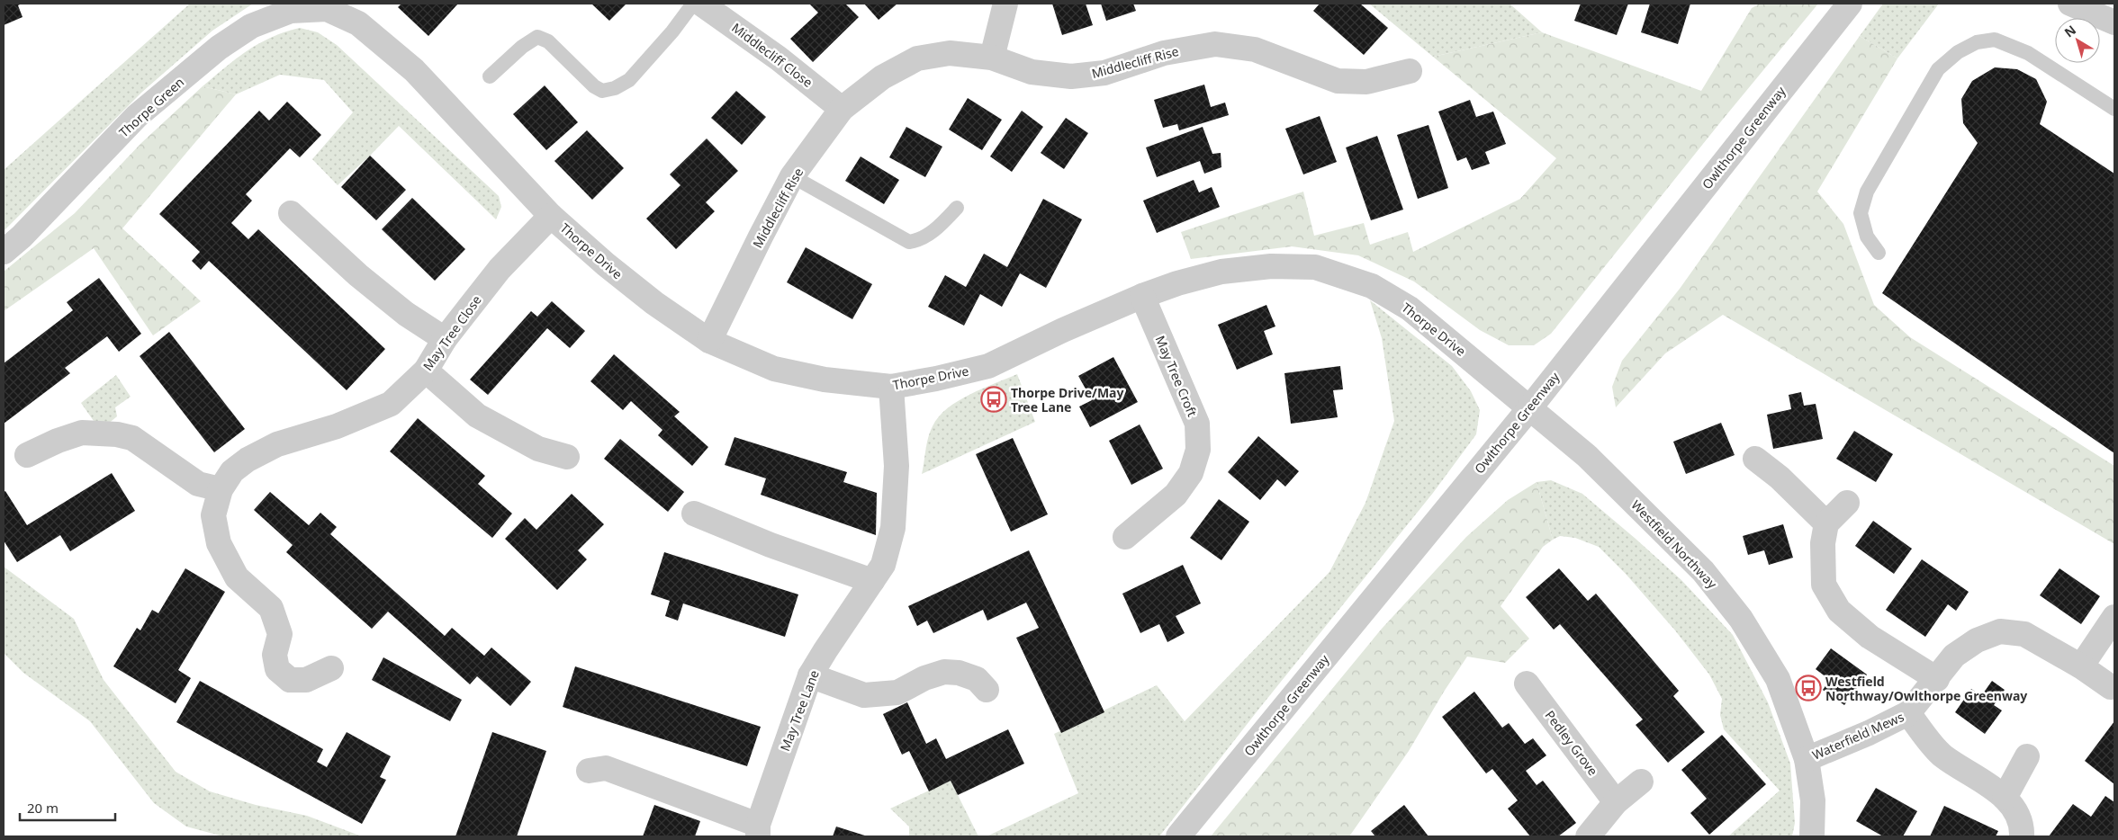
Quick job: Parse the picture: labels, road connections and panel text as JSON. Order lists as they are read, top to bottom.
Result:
{
  "streets": {
    "street": [
      "Middlecliff Close",
      "Middlecliff Rise",
      "Thorpe Green",
      "Owlthorpe Greenway",
      "Thorpe Drive",
      "May Tree Close",
      "May Tree Croft",
      "Westfield Northway",
      "May Tree Lane",
      "Waterfield Mews",
      "Pedley Grove"
    ]
  },
  "crossings": [
    ["Middlecliff Close", "Middlecliff Rise"],
    ["Middlecliff Rise", "Thorpe Drive"],
    ["Thorpe Green", "Thorpe Drive"],
    ["Owlthorpe Greenway", "Thorpe Drive"],
    ["Owlthorpe Greenway", "Westfield Northway"],
    ["Thorpe Drive", "May Tree Close"],
    ["Thorpe Drive", "May Tree Croft"],
    ["Thorpe Drive", "Westfield Northway"],
    ["Thorpe Drive", "May Tree Lane"],
    ["Westfield Northway", "Waterfield Mews"]
  ],
  "places": {
    "bus stop": ["Thorpe Drive/May Tree Lane", "Westfield Northway/Owlthorpe Greenway"]
  },
  "scale_bar": "20 m",
  "north": "top left"
}
